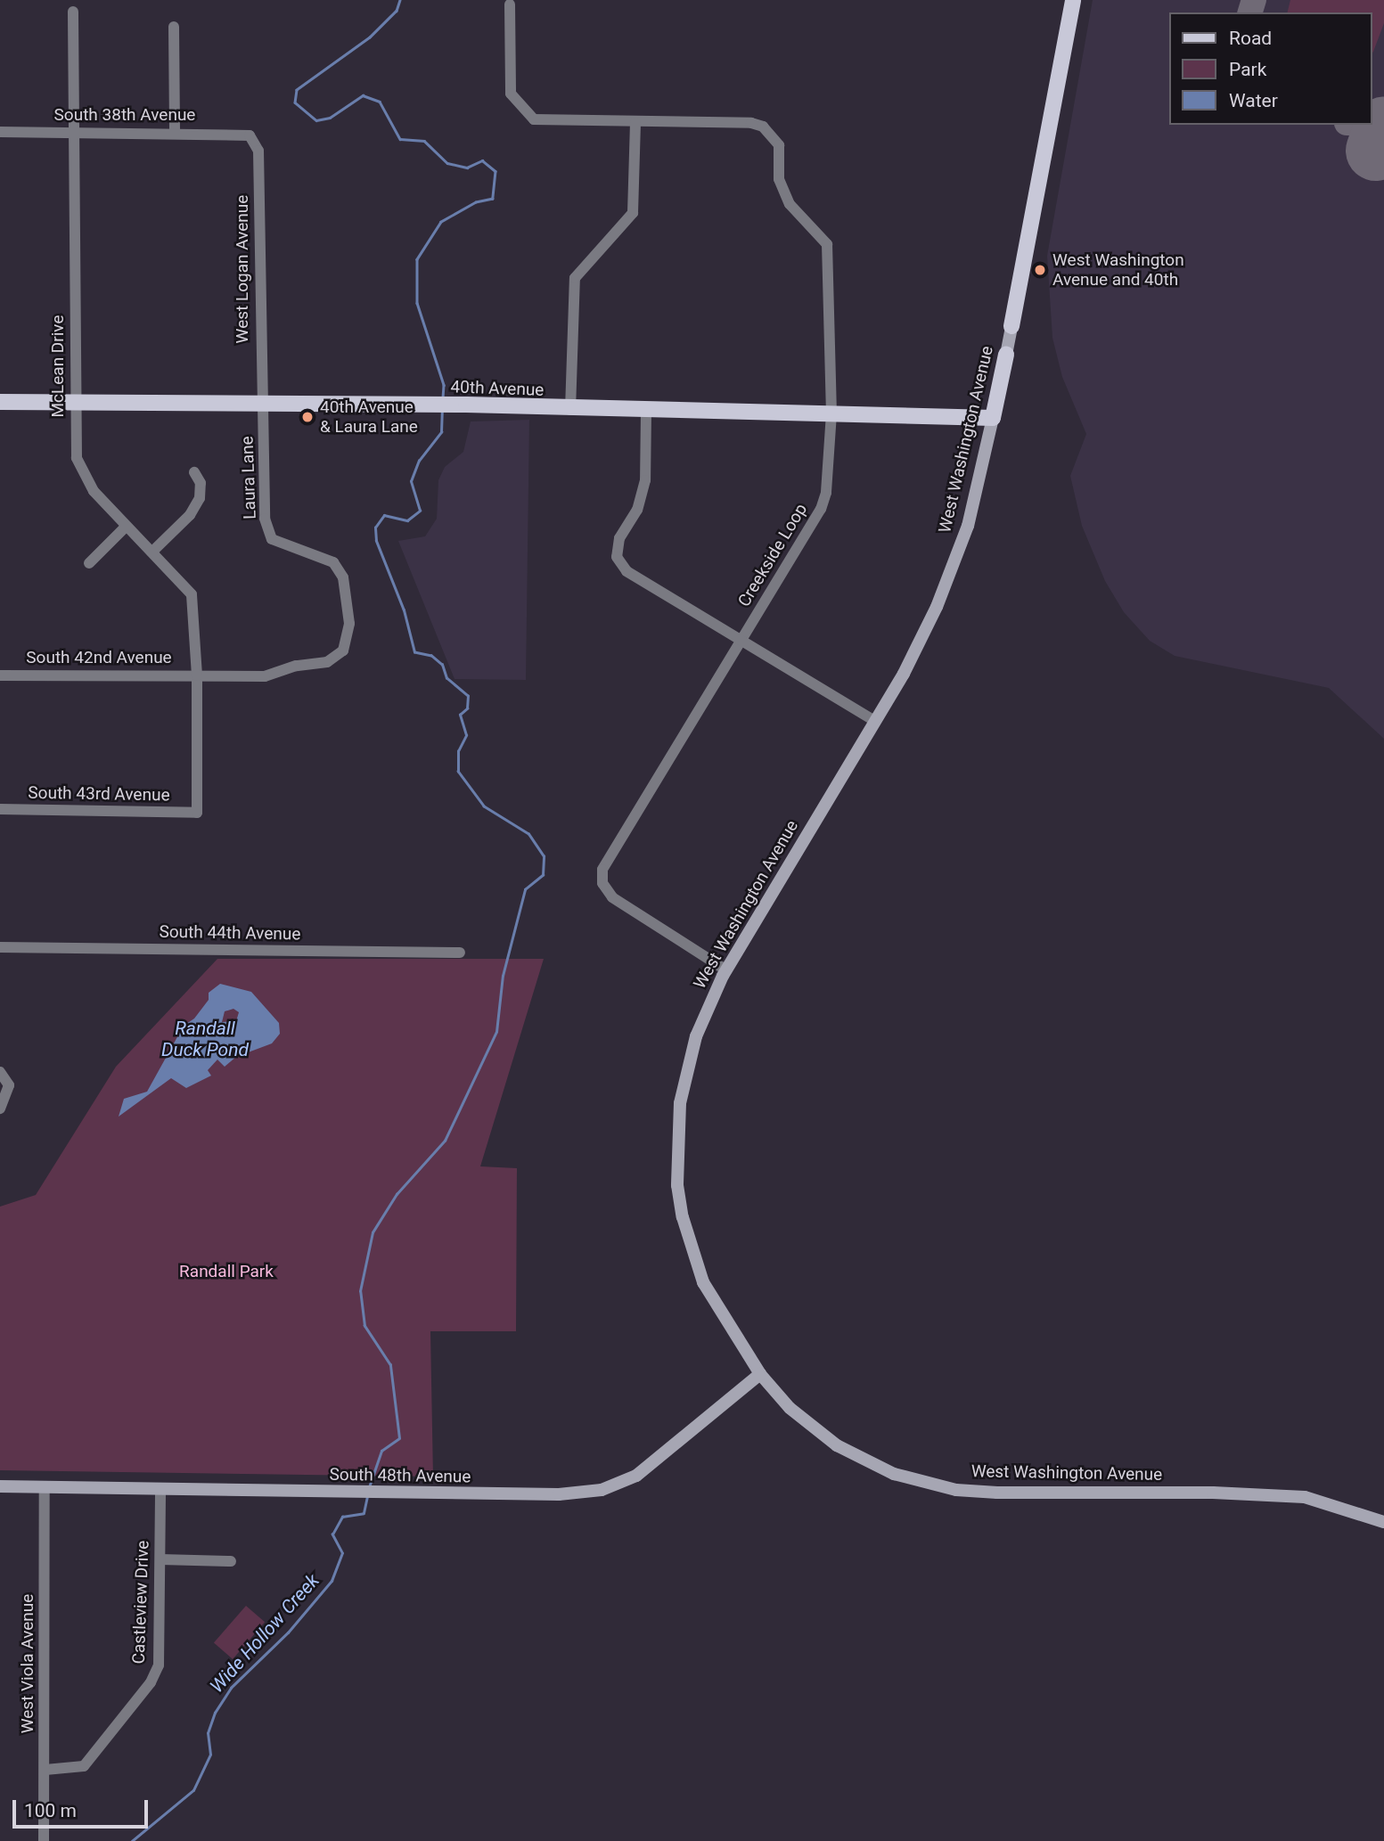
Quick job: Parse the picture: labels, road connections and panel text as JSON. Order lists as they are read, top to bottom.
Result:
{
  "streets": {
    "main road": ["40th Avenue", "West Washington Avenue", "South 48th Avenue"],
    "street": [
      "South 38th Avenue",
      "West Logan Avenue",
      "McLean Drive",
      "Laura Lane",
      "Creekside Loop",
      "South 42nd Avenue",
      "South 43rd Avenue",
      "South 44th Avenue",
      "Castleview Drive",
      "West Viola Avenue"
    ]
  },
  "crossings": [
    ["South 38th Avenue", "West Logan Avenue"],
    ["South 38th Avenue", "McLean Drive"],
    ["West Logan Avenue", "40th Avenue"],
    ["West Logan Avenue", "Laura Lane"],
    ["McLean Drive", "40th Avenue"],
    ["McLean Drive", "Laura Lane"],
    ["McLean Drive", "South 42nd Avenue"],
    ["McLean Drive", "South 43rd Avenue"],
    ["40th Avenue", "West Washington Avenue"],
    ["40th Avenue", "Laura Lane"],
    ["40th Avenue", "Creekside Loop"],
    ["West Washington Avenue", "Creekside Loop"],
    ["West Washington Avenue", "South 48th Avenue"],
    ["Laura Lane", "South 42nd Avenue"],
    ["South 48th Avenue", "Castleview Drive"],
    ["South 48th Avenue", "West Viola Avenue"],
    ["Castleview Drive", "West Viola Avenue"]
  ],
  "water": ["Randall Duck Pond", "Wide Hollow Creek"],
  "parks": ["Randall Park"],
  "places": ["West Washington Avenue and 40th", "40th Avenue & Laura Lane"],
  "legend": ["Road", "Park", "Water"],
  "scale_bar": "100 m"
}
